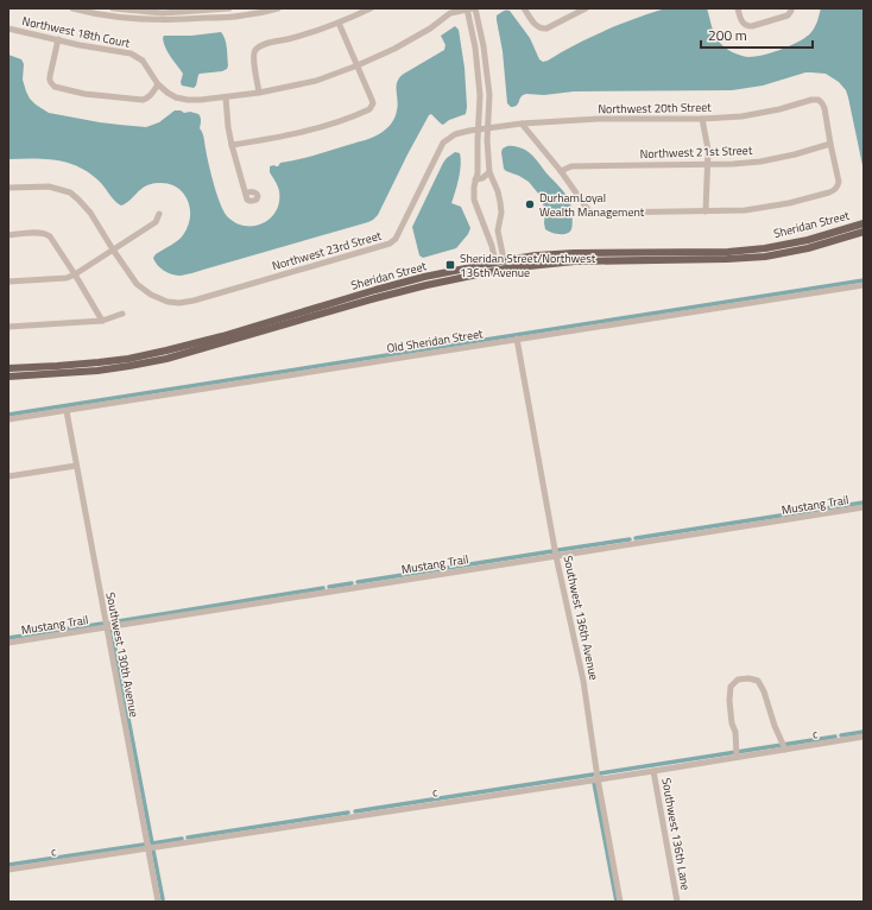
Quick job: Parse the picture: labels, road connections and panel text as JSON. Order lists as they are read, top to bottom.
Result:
{
  "streets": {
    "main road": ["Sheridan Street"],
    "street": [
      "Northwest 18th Court",
      "Northwest 20th Street",
      "Northwest 21st Street",
      "Northwest 23rd Street",
      "Old Sheridan Street",
      "Mustang Trail",
      "Southwest 136th Avenue",
      "Southwest 130th Avenue",
      "c",
      "Southwest 136th Lane"
    ]
  },
  "crossings": [
    ["Northwest 20th Street", "Northwest 21st Street"],
    ["Northwest 20th Street", "Northwest 23rd Street"],
    ["Old Sheridan Street", "Southwest 136th Avenue"],
    ["Old Sheridan Street", "Southwest 130th Avenue"],
    ["Mustang Trail", "Southwest 136th Avenue"],
    ["Mustang Trail", "Southwest 130th Avenue"],
    ["Southwest 136th Avenue", "c"],
    ["Southwest 130th Avenue", "c"],
    ["c", "Southwest 136th Lane"]
  ],
  "places": {
    "other": ["DurhamLoyal Wealth Management"],
    "transit": ["Sheridan Street/Northwest 136th Avenue"]
  },
  "scale_bar": "200 m"
}
